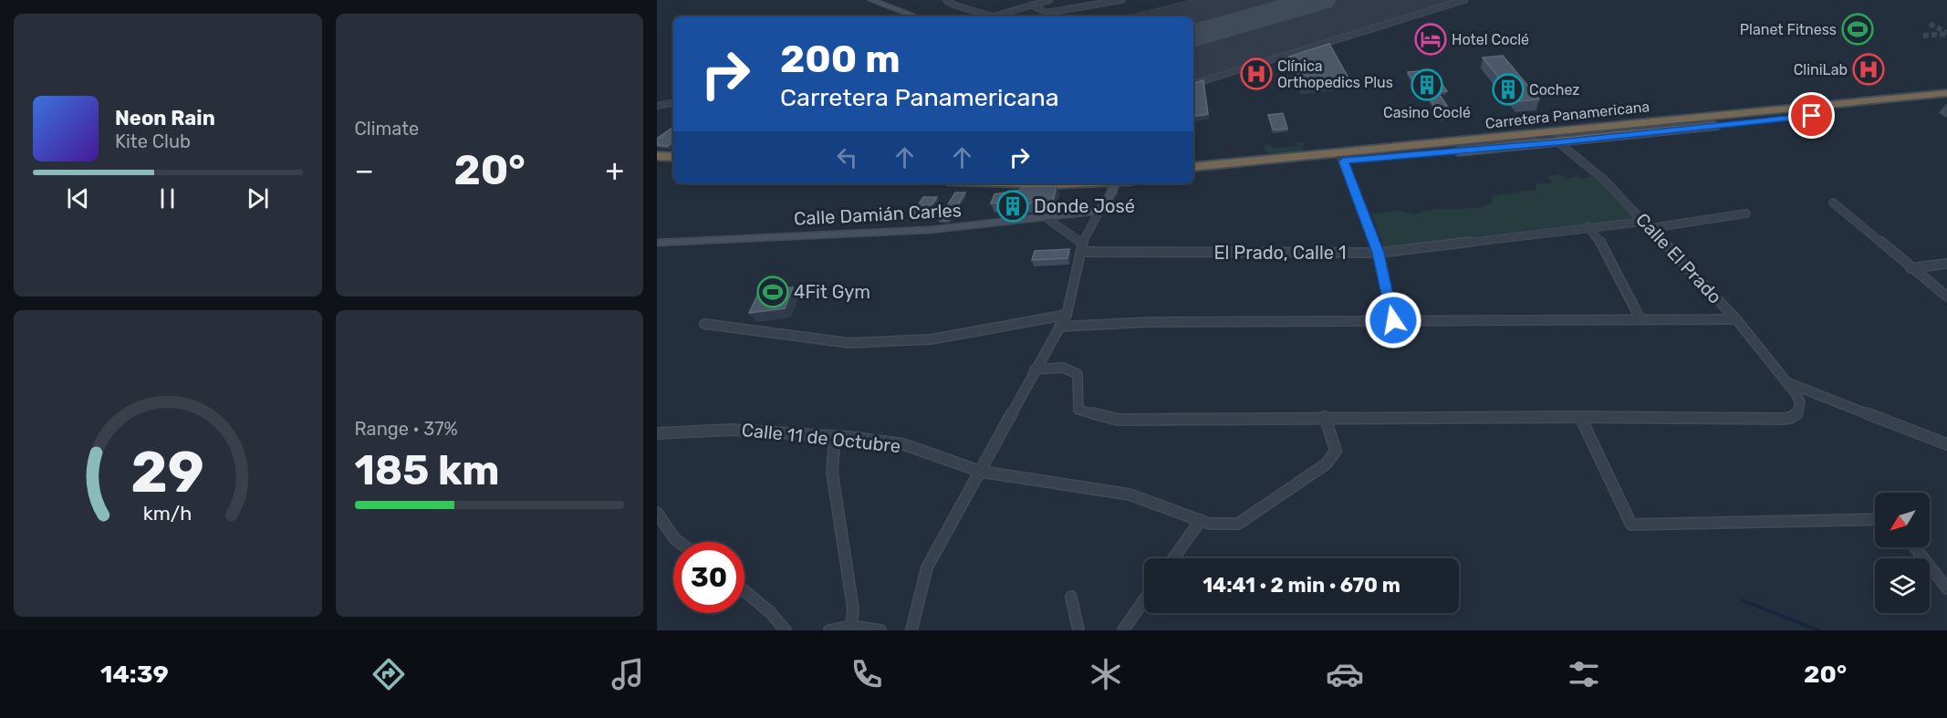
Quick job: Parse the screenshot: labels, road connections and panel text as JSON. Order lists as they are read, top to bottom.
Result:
{
  "streets": {
    "highway": ["Carretera Panamericana"],
    "street": [
      "Calle Damián Carles",
      "El Prado, Calle 1",
      "Calle El Prado",
      "Calle 11 de Octubre"
    ]
  },
  "crossings": [
    ["Carretera Panamericana", "Calle El Prado"],
    ["El Prado, Calle 1", "Calle El Prado"]
  ],
  "places": {
    "sports": ["Planet Fitness", "4Fit Gym"],
    "hotel": ["Hotel Coclé"],
    "hospital": ["CliniLab", "Clínica Orthopedics Plus"],
    "building": ["Casino Coclé", "Cochez", "Donde José"]
  },
  "north": "bottom left",
  "page": {
    "tile": [
      "Climate",
      ["Range · 37%", "185 km"]
    ],
    "turn": ["200 m", "Carretera Panamericana"],
    "song": ["Neon Rain", "Kite Club"],
    "heat": ["−", "20°", "+"],
    "limit": "30",
    "trip": "14:41 · 2 min · 670 m",
    "tabs": ["14:39", "20°"],
    "gauge": ["29", "km/h"]
  }
}
